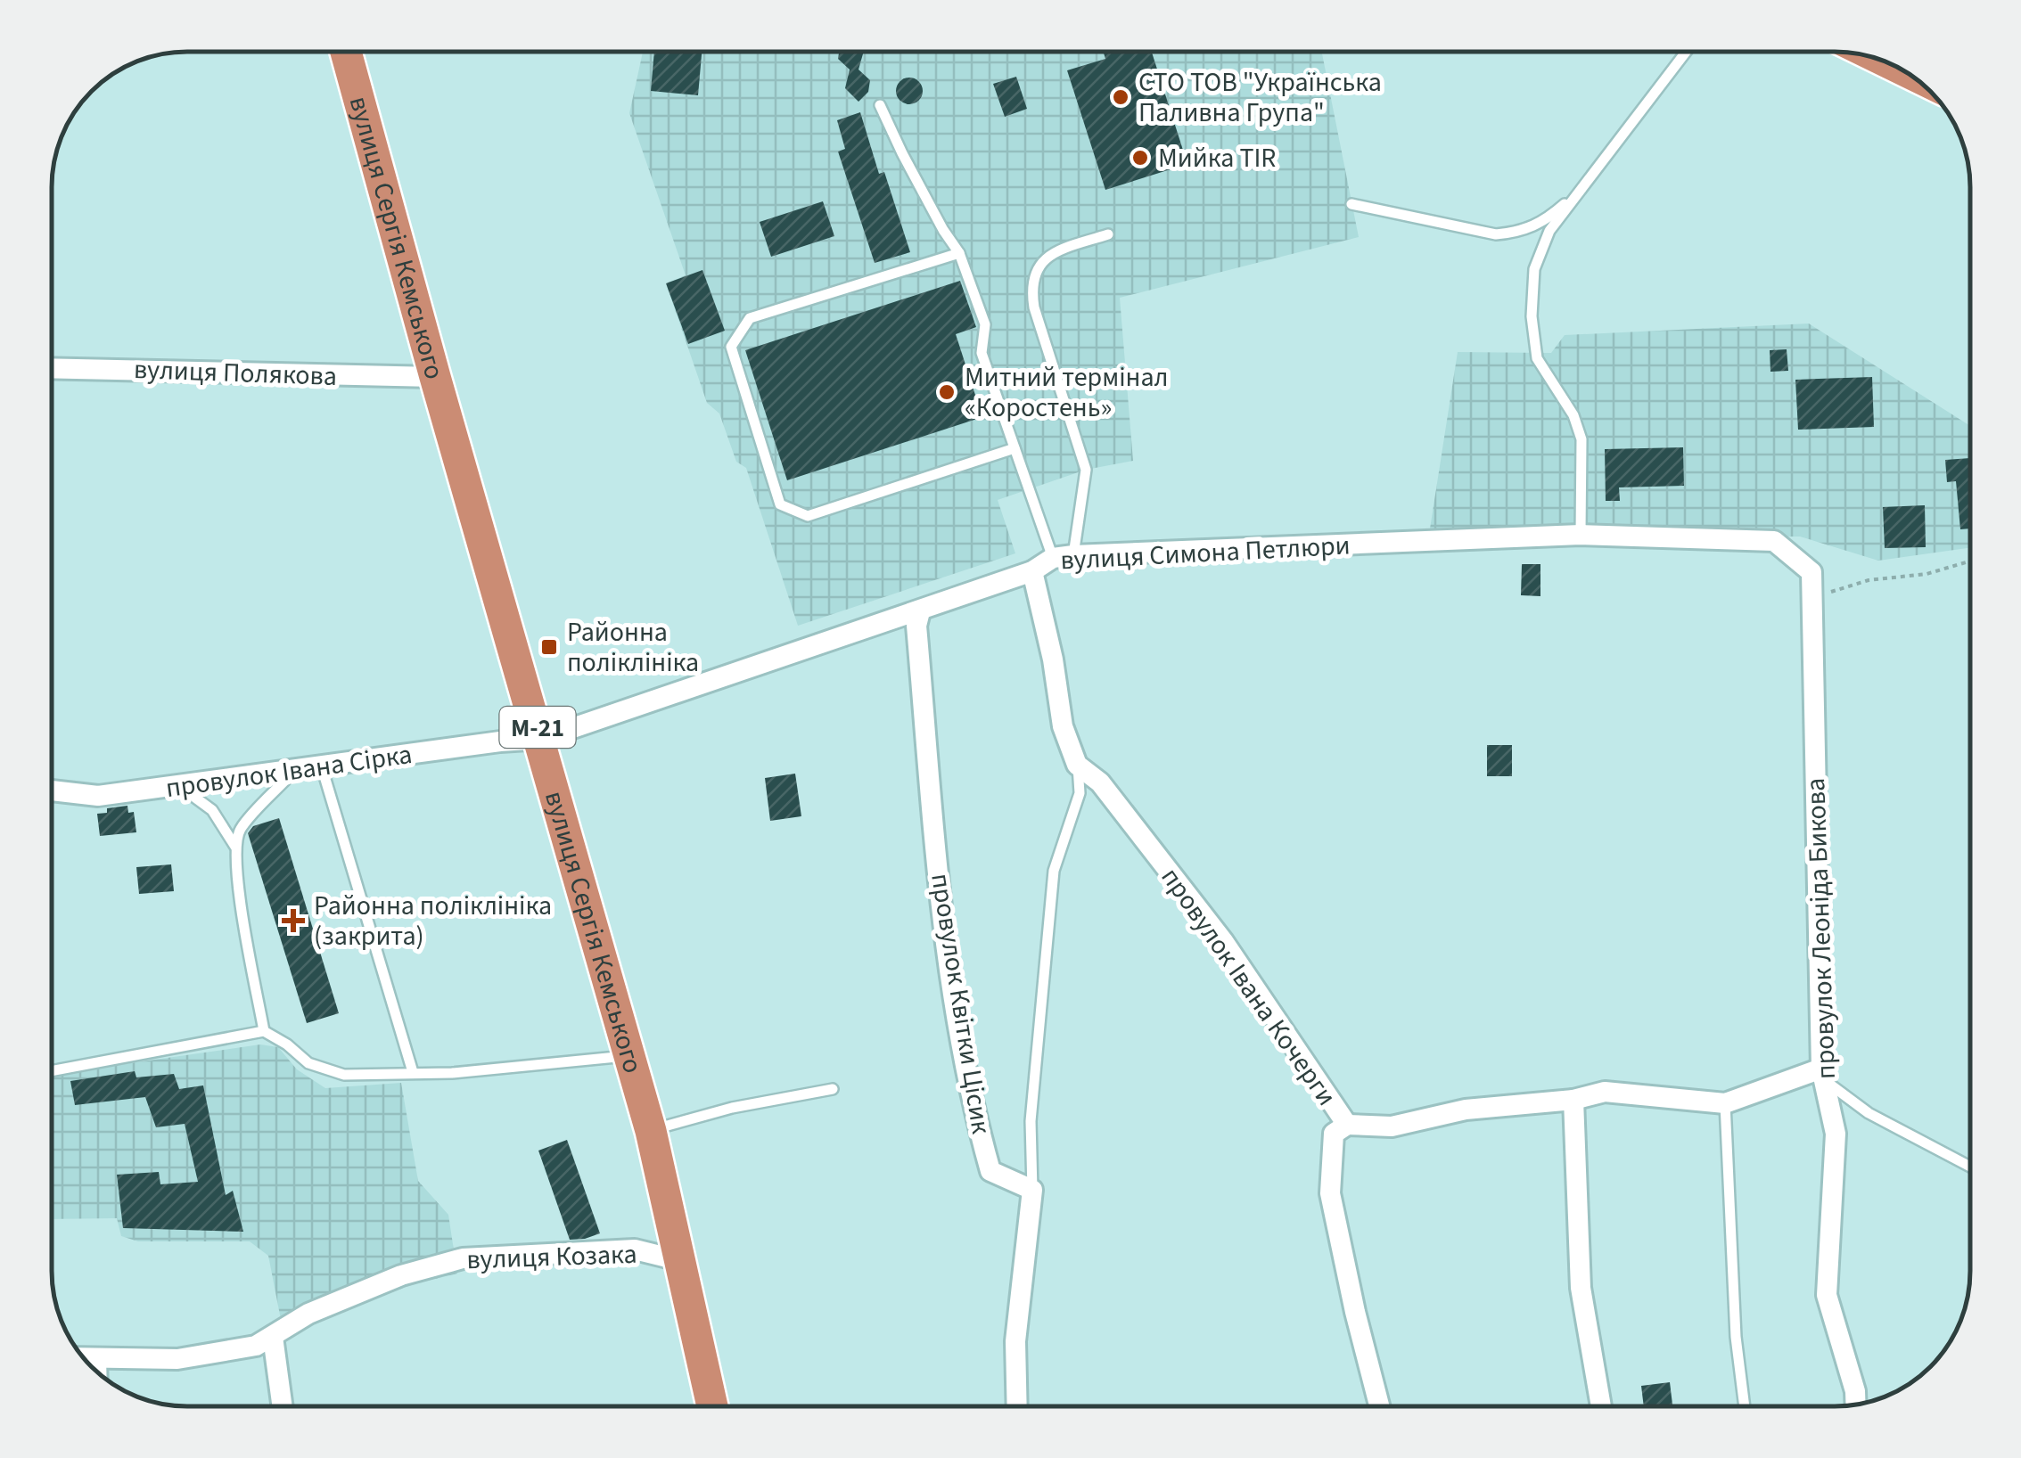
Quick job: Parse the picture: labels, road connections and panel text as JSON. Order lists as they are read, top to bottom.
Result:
{
  "streets": {
    "highway": ["вулиця Сергія Кемського", "М-21"],
    "street": [
      "вулиця Полякова",
      "вулиця Симона Петлюри",
      "провулок Івана Сірка",
      "провулок Леоніда Бикова",
      "провулок Івана Кочерги",
      "провулок Квітки Цісик",
      "вулиця Козака"
    ]
  },
  "crossings": [
    ["вулиця Сергія Кемського", "вулиця Полякова"],
    ["вулиця Сергія Кемського", "вулиця Симона Петлюри"],
    ["вулиця Сергія Кемського", "провулок Івана Сірка"],
    ["вулиця Сергія Кемського", "вулиця Козака"],
    ["вулиця Симона Петлюри", "провулок Івана Сірка"],
    ["вулиця Симона Петлюри", "провулок Леоніда Бикова"],
    ["вулиця Симона Петлюри", "провулок Івана Кочерги"],
    ["вулиця Симона Петлюри", "провулок Квітки Цісик"]
  ],
  "places": {
    "other": ["СТО ТОВ \"Українська Паливна Група\"", "Мийка TIR", "Митний термінал «Коростень»"],
    "transit": ["Районна поліклініка"],
    "health": ["Районна поліклініка (закрита)"]
  }
}
